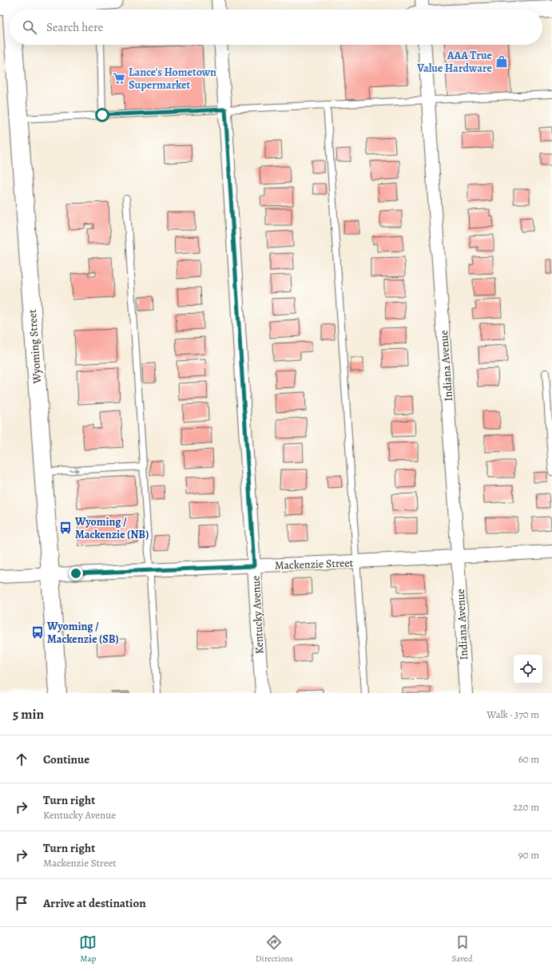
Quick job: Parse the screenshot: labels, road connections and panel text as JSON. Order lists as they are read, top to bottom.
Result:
{
  "streets": {
    "street": [
      "Wyoming Street",
      "Indiana Avenue",
      "Mackenzie Street",
      "Kentucky Avenue"
    ]
  },
  "crossings": [
    ["Wyoming Street", "Mackenzie Street"],
    ["Indiana Avenue", "Mackenzie Street"],
    ["Mackenzie Street", "Kentucky Avenue"]
  ],
  "places": {
    "shop": ["AAA True Value Hardware"],
    "supermarket": ["Lance's Hometown Supermarket"],
    "bus stop": ["Wyoming / Mackenzie (NB)", "Wyoming / Mackenzie (SB)"]
  },
  "page": {
    "search": "Search here",
    "heading": ["5 min", "Walk · 370 m"],
    "list": [
      ["Continue", "60 m"],
      ["Turn right", "Kentucky Avenue", "220 m"],
      ["Turn right", "Mackenzie Street", "90 m"],
      "Arrive at destination"
    ],
    "nav": ["Map", "Directions", "Saved"]
  }
}
